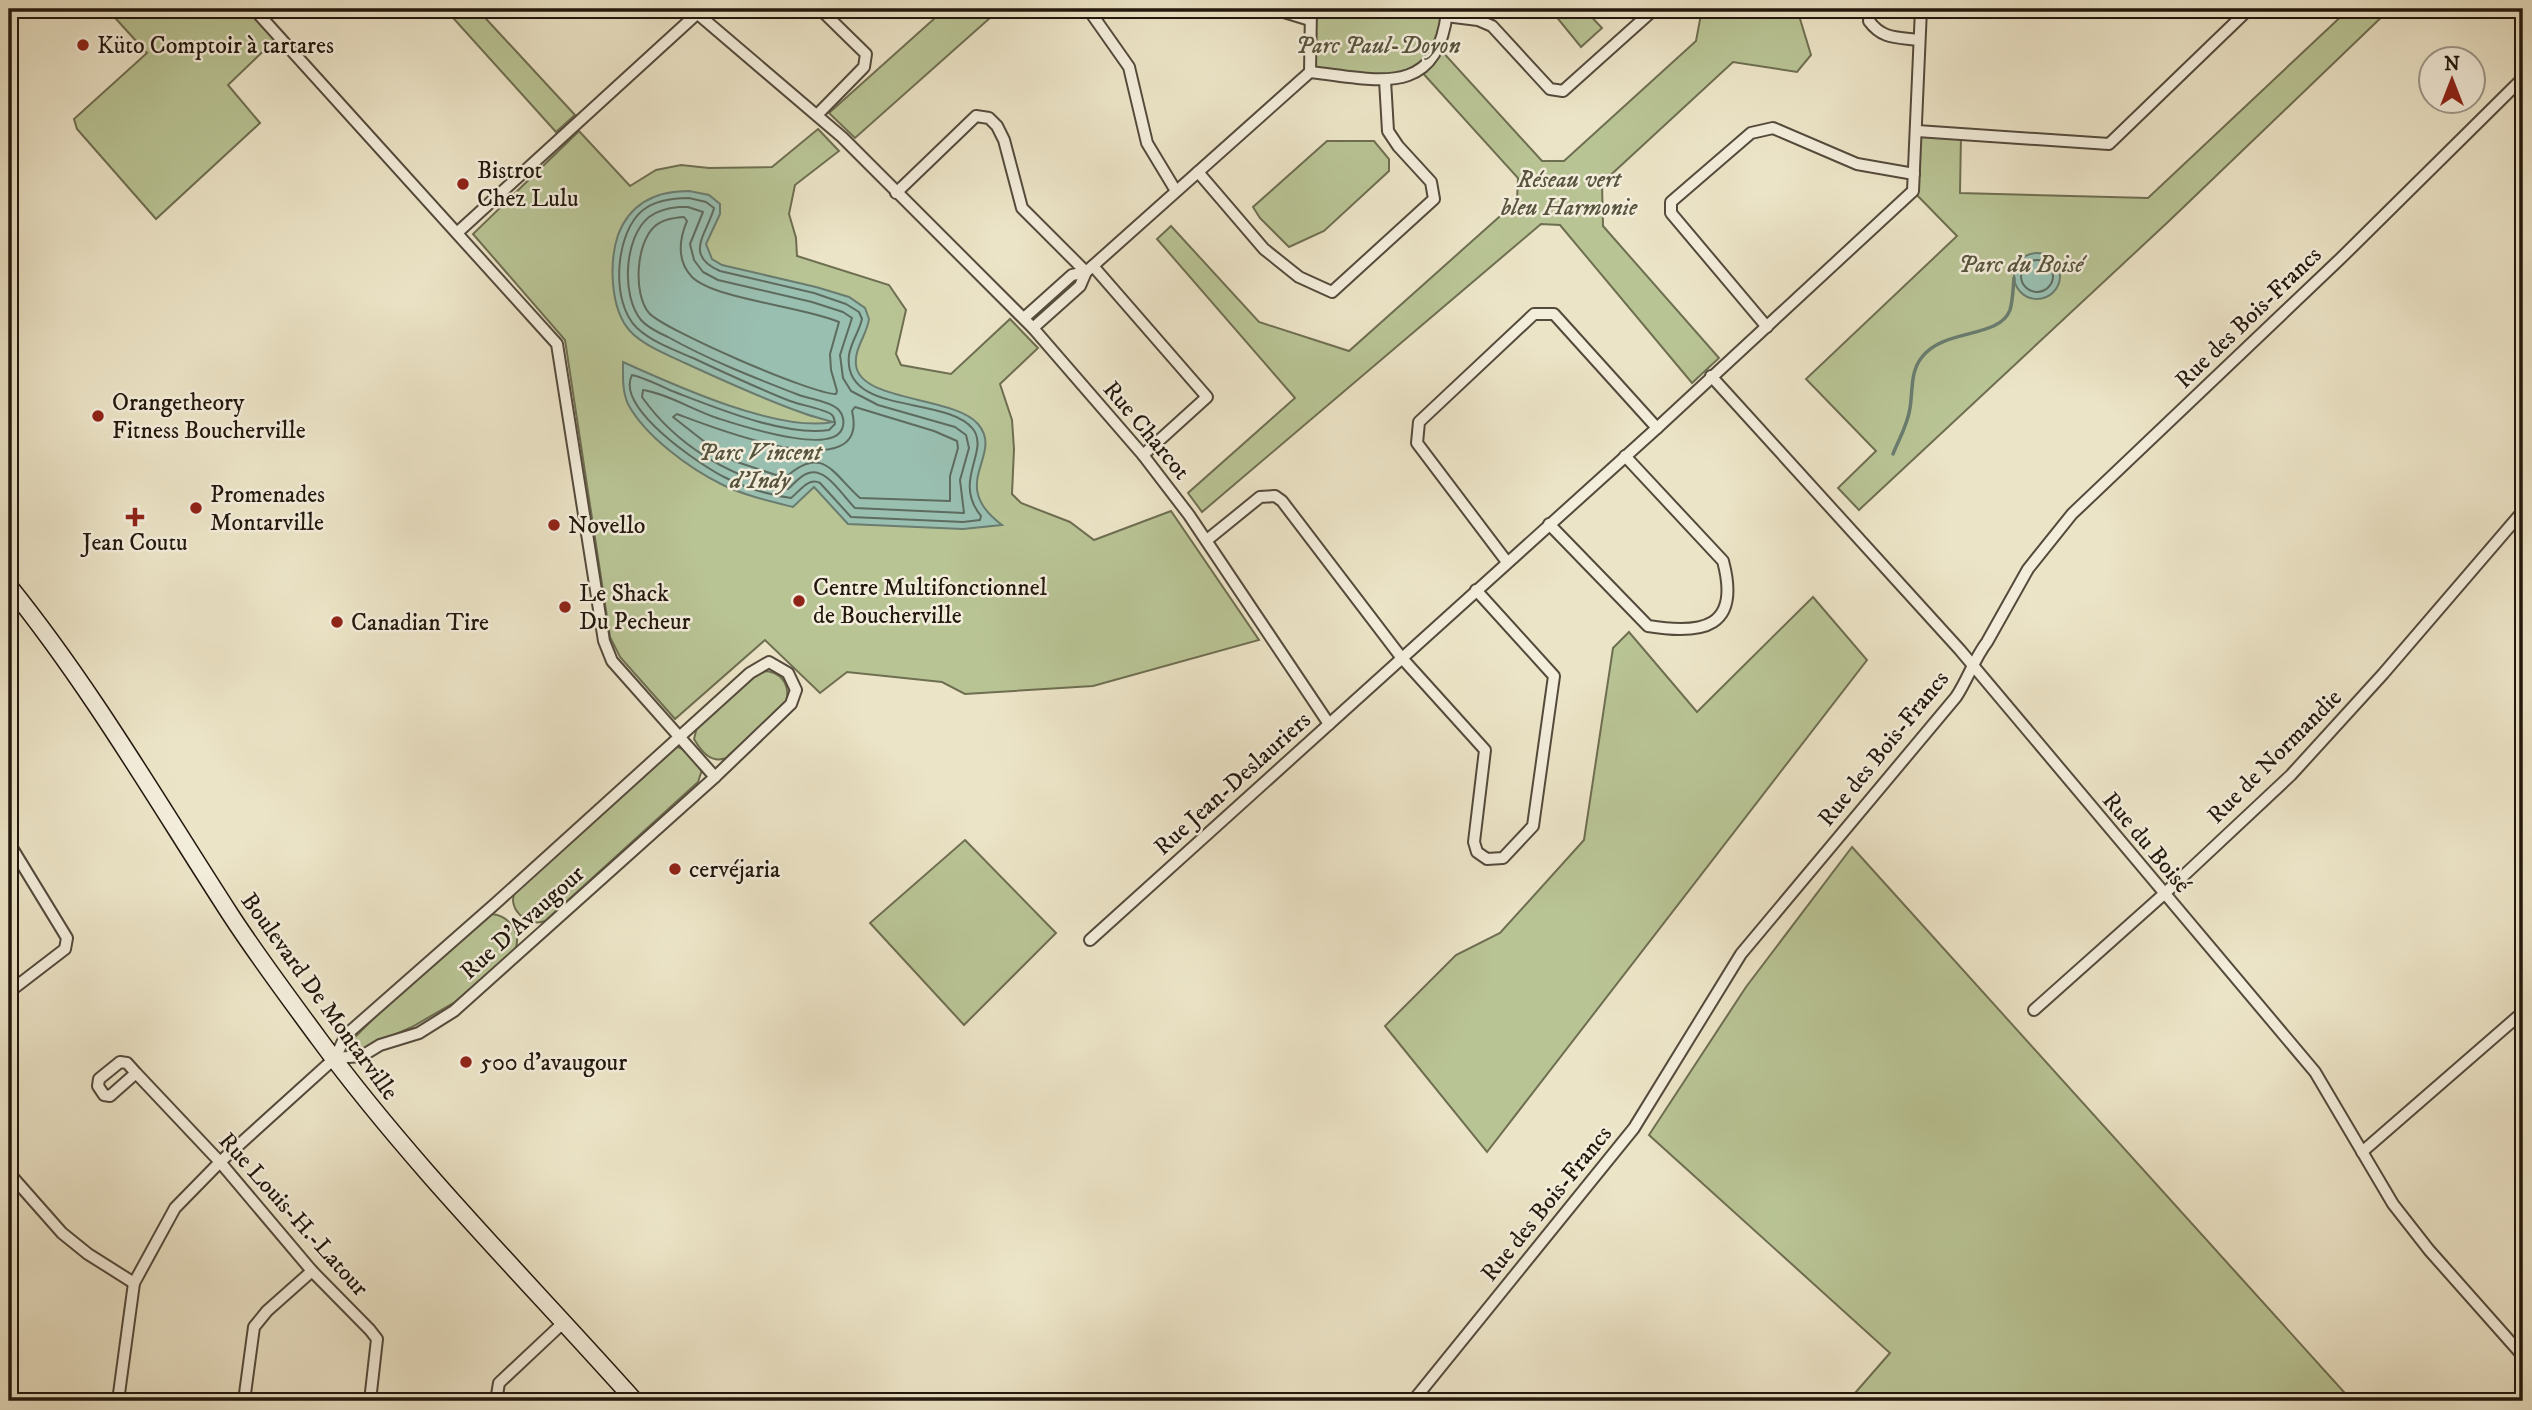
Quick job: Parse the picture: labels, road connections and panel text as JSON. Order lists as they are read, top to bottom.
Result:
{
  "streets": {
    "street": [
      "Rue des Bois-Francs",
      "Rue Charcot",
      "Rue de Normandie",
      "Rue Jean-Deslauriers",
      "Rue du Boisé",
      "Rue D'Avaugour",
      "Boulevard De Montarville",
      "Rue Louis-H.-Latour"
    ]
  },
  "crossings": [
    ["Rue des Bois-Francs", "Rue du Boisé"],
    ["Rue Charcot", "Rue Jean-Deslauriers"],
    ["Rue de Normandie", "Rue du Boisé"],
    ["Rue Jean-Deslauriers", "Rue du Boisé"],
    ["Rue D'Avaugour", "Boulevard De Montarville"],
    ["Rue D'Avaugour", "Rue Louis-H.-Latour"]
  ],
  "parks": [
    "Parc Paul-Doyon",
    "Réseau vert bleu Harmonie",
    "Parc du Boisé",
    "Parc Vincent d'Indy"
  ],
  "places": {
    "other": [
      "Küto Comptoir à tartares",
      "Bistrot Chez Lulu",
      "Orangetheory Fitness Boucherville",
      "Promenades Montarville",
      "Novello",
      "Centre Multifonctionnel de Boucherville",
      "Le Shack Du Pecheur",
      "Canadian Tire",
      "cervéjaria",
      "500 d'avaugour"
    ],
    "health": ["Jean Coutu"]
  },
  "north": "top"
}
